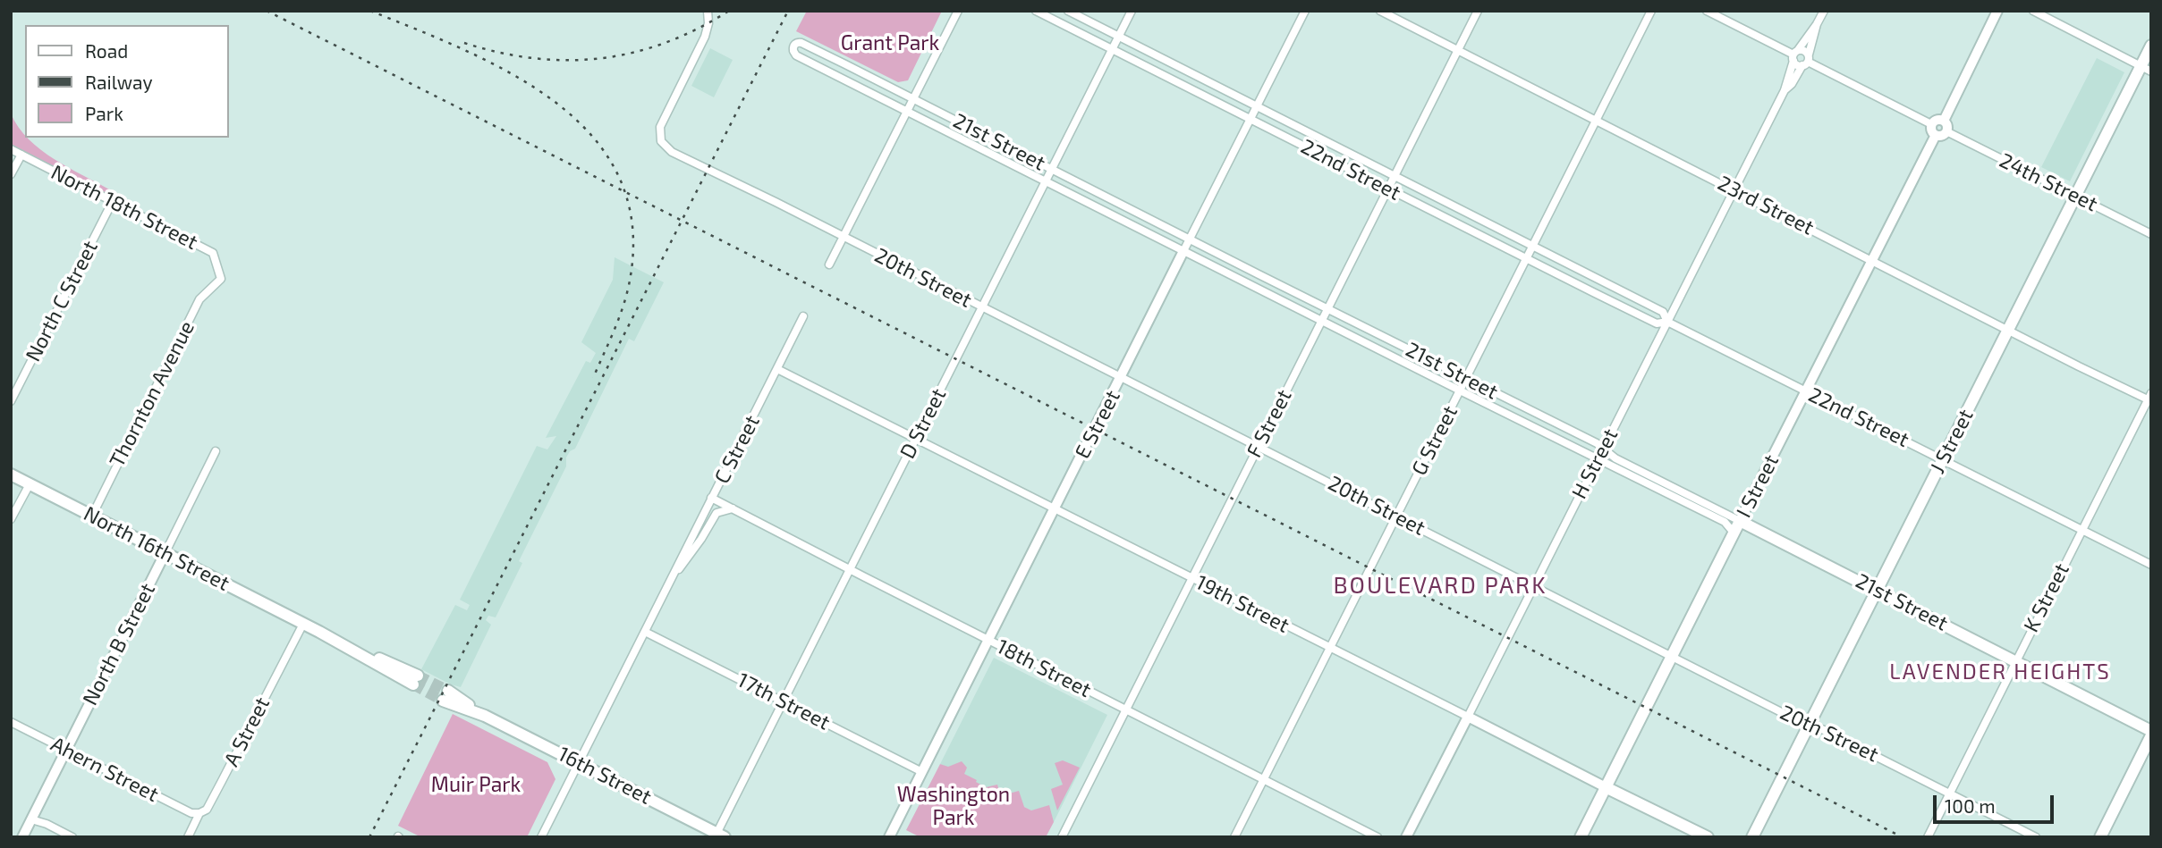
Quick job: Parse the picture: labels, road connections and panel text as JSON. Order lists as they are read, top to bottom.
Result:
{
  "streets": {
    "main road": [
      "21st Street",
      "J Street",
      "I Street",
      "North 16th Street",
      "19th Street",
      "16th Street"
    ],
    "street": [
      "22nd Street",
      "24th Street",
      "23rd Street",
      "North 18th Street",
      "20th Street",
      "North C Street",
      "Thornton Avenue",
      "D Street",
      "F Street",
      "E Street",
      "G Street",
      "C Street",
      "H Street",
      "K Street",
      "North B Street",
      "18th Street",
      "17th Street",
      "A Street",
      "Ahern Street"
    ]
  },
  "crossings": [
    ["21st Street", "D Street"],
    ["21st Street", "F Street"],
    ["21st Street", "E Street"],
    ["21st Street", "G Street"],
    ["21st Street", "J Street"],
    ["21st Street", "H Street"],
    ["21st Street", "I Street"],
    ["21st Street", "K Street"],
    ["22nd Street", "D Street"],
    ["22nd Street", "F Street"],
    ["22nd Street", "E Street"],
    ["22nd Street", "G Street"],
    ["22nd Street", "J Street"],
    ["22nd Street", "H Street"],
    ["22nd Street", "I Street"],
    ["22nd Street", "K Street"],
    ["24th Street", "J Street"],
    ["24th Street", "I Street"],
    ["23rd Street", "F Street"],
    ["23rd Street", "G Street"],
    ["23rd Street", "J Street"],
    ["23rd Street", "H Street"],
    ["23rd Street", "I Street"],
    ["23rd Street", "K Street"],
    ["North 18th Street", "North C Street"],
    ["North 18th Street", "Thornton Avenue"],
    ["20th Street", "D Street"],
    ["20th Street", "F Street"],
    ["20th Street", "E Street"],
    ["20th Street", "G Street"],
    ["20th Street", "J Street"],
    ["20th Street", "H Street"],
    ["20th Street", "I Street"],
    ["20th Street", "K Street"],
    ["Thornton Avenue", "North 16th Street"],
    ["D Street", "19th Street"],
    ["D Street", "18th Street"],
    ["D Street", "17th Street"],
    ["D Street", "16th Street"],
    ["F Street", "19th Street"],
    ["F Street", "18th Street"],
    ["E Street", "19th Street"],
    ["E Street", "18th Street"],
    ["E Street", "17th Street"],
    ["G Street", "19th Street"],
    ["G Street", "18th Street"],
    ["C Street", "19th Street"],
    ["C Street", "18th Street"],
    ["C Street", "17th Street"],
    ["C Street", "16th Street"],
    ["H Street", "19th Street"],
    ["I Street", "19th Street"],
    ["North 16th Street", "North B Street"],
    ["North 16th Street", "A Street"],
    ["North B Street", "Ahern Street"],
    ["A Street", "Ahern Street"]
  ],
  "districts": ["BOULEVARD PARK", "LAVENDER HEIGHTS"],
  "parks": ["Grant Park", "Muir Park", "Washington Park"],
  "legend": ["Road", "Railway", "Park"],
  "scale_bar": "100 m"
}
